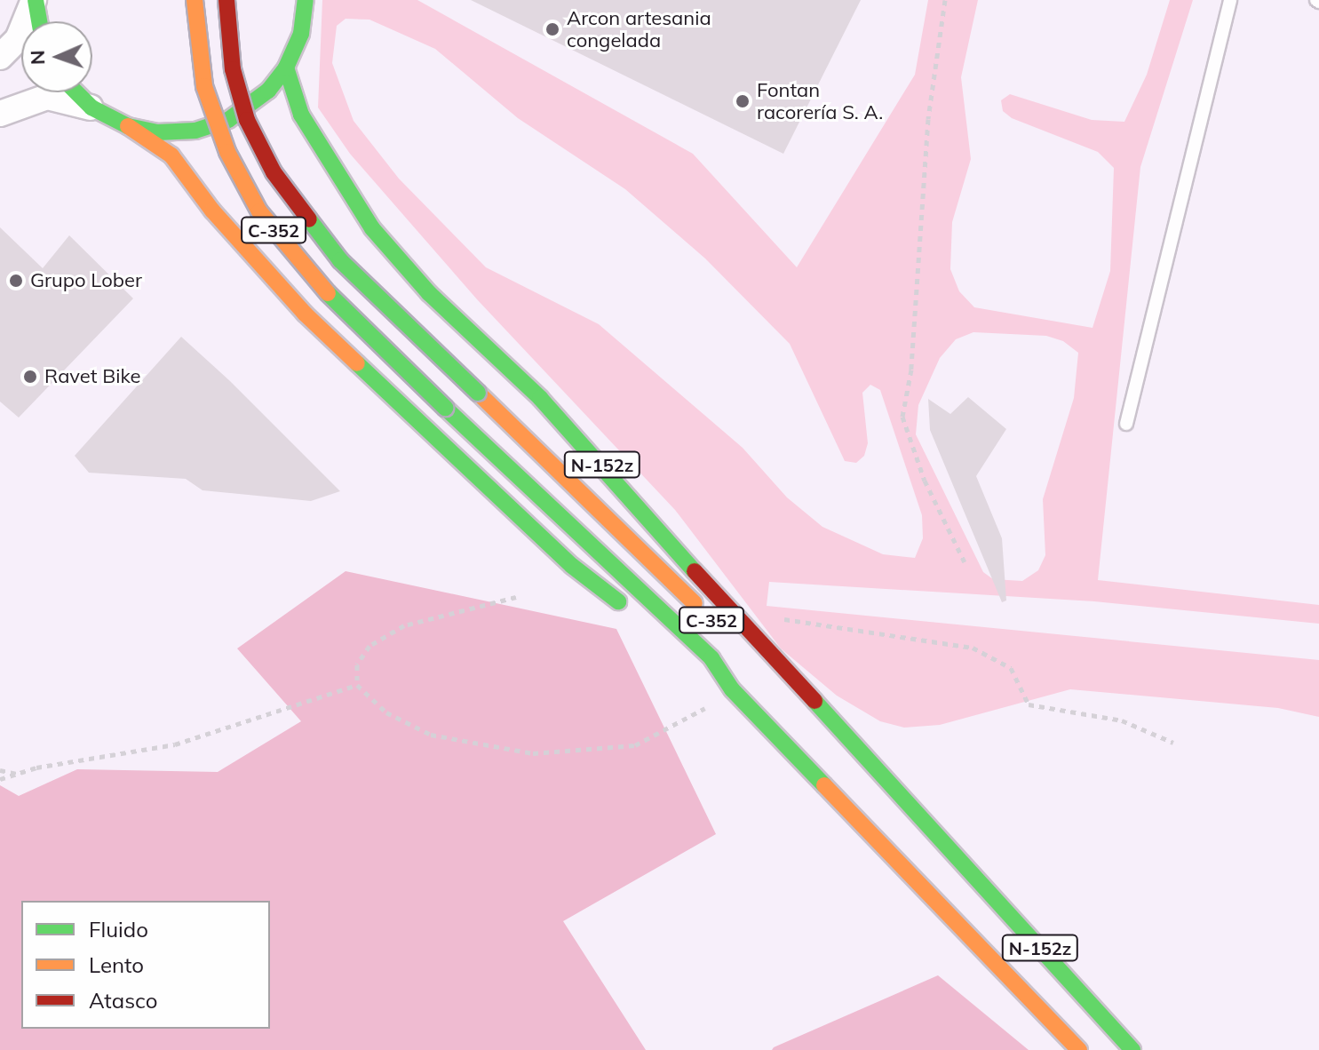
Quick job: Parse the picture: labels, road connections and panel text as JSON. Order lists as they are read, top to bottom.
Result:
{
  "streets": {
    "main road": ["C-352", "N-152z"]
  },
  "crossings": [
    ["C-352", "N-152z"]
  ],
  "places": [
    "Arcon artesania congelada",
    "Fontan racorería S. A.",
    "Grupo Lober",
    "Ravet Bike"
  ],
  "legend": ["Fluido", "Lento", "Atasco"],
  "north": "left"
}
